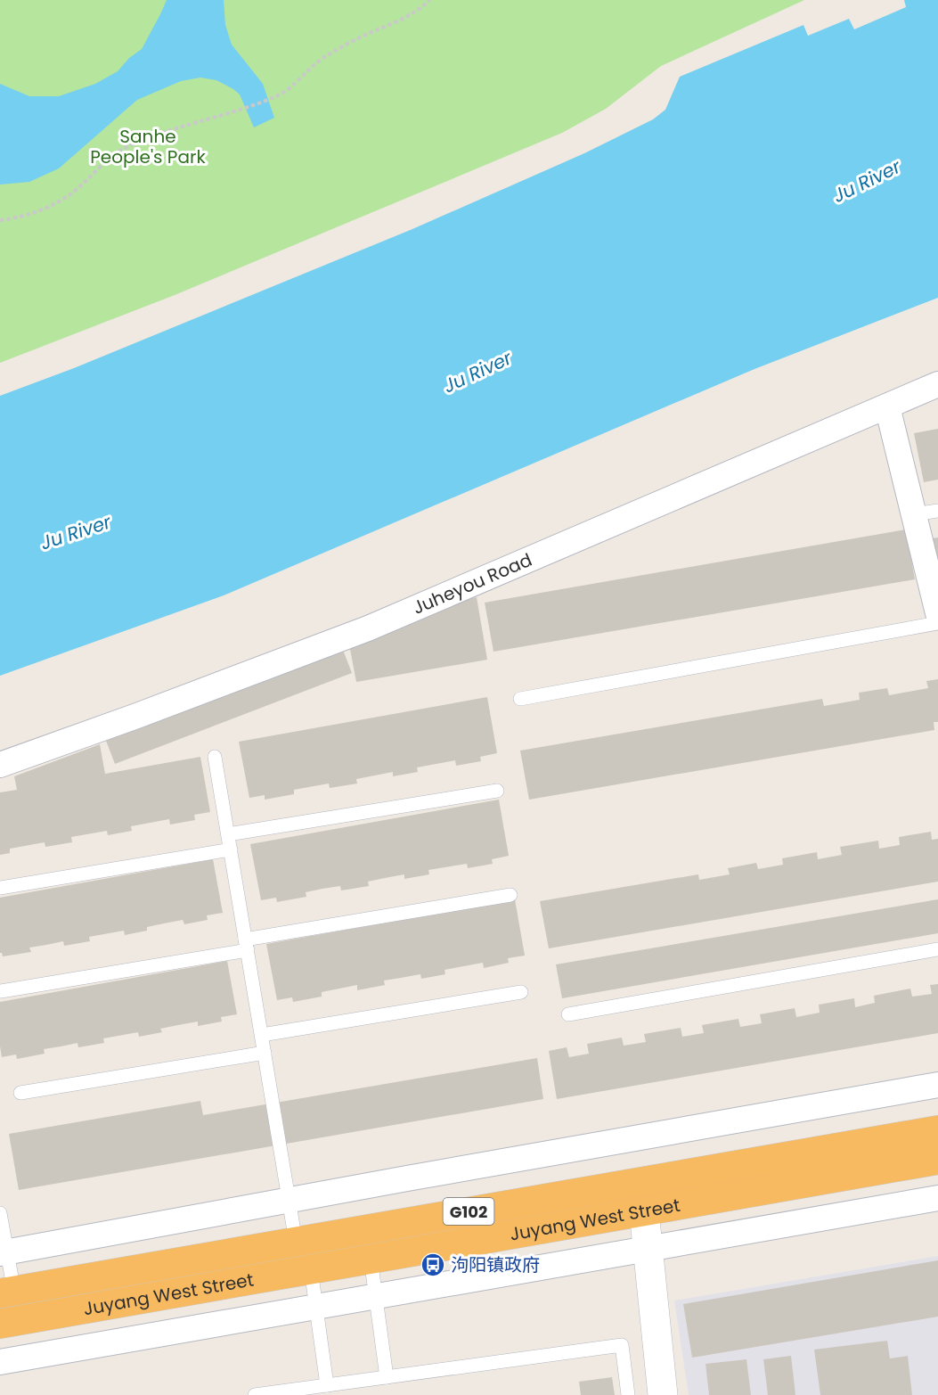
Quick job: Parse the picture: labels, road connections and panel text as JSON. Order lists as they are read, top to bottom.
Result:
{
  "streets": {
    "highway": ["G102", "Juyang West Street"],
    "street": ["Juheyou Road"]
  },
  "water": ["Ju River"],
  "parks": ["Sanhe People's Park"],
  "places": {
    "bus stop": ["泃阳镇政府"]
  }
}
